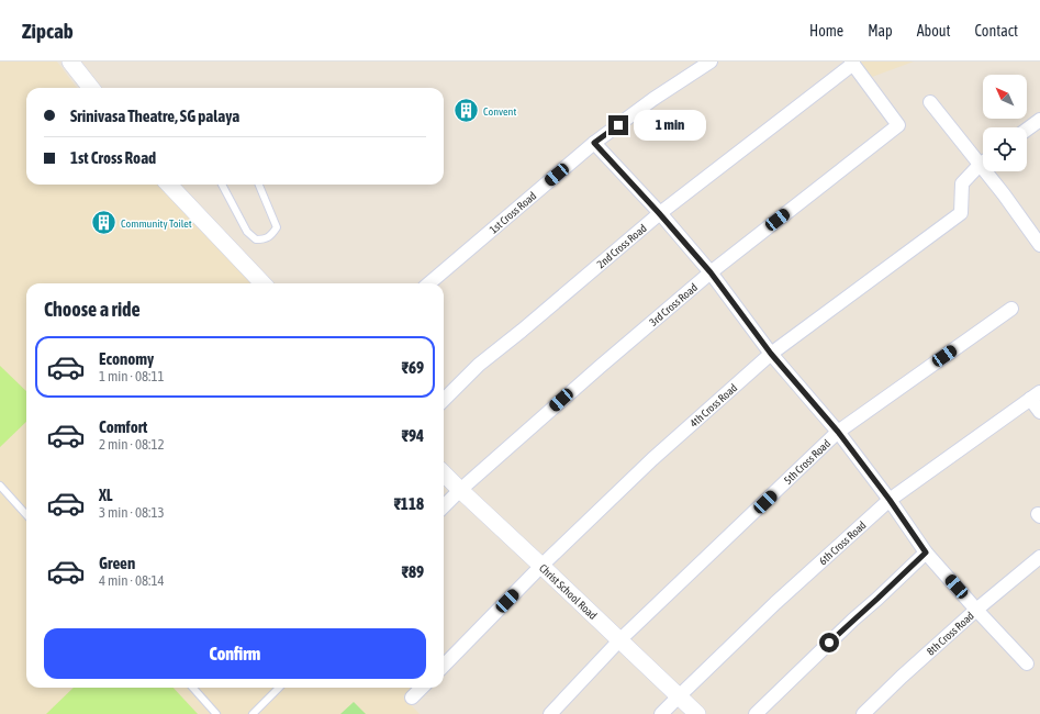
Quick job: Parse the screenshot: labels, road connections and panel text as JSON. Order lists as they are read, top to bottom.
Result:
{
  "streets": {
    "street": [
      "1st Cross Road",
      "2nd Cross Road",
      "3rd Cross Road",
      "4th Cross Road",
      "5th Cross Road",
      "6th Cross Road",
      "Christ School Road",
      "8th Cross Road"
    ]
  },
  "crossings": [
    ["2nd Cross Road", "3rd Cross Road"],
    ["3rd Cross Road", "Christ School Road"],
    ["4th Cross Road", "Christ School Road"],
    ["5th Cross Road", "Christ School Road"],
    ["6th Cross Road", "Christ School Road"]
  ],
  "places": {
    "building": ["Convent", "Community Toilet"]
  },
  "north": "top left",
  "page": {
    "header": "Zipcab",
    "nav": [
      "Home",
      "Map",
      "About",
      "Contact"
    ],
    "banner": ["Srinivasa Theatre, SG palaya", "1st Cross Road"],
    "bubble": "1 min",
    "heading": "Choose a ride",
    "list": [
      {
        "name": "Economy",
        "note": "1 min · 08:11",
        "value": "₹69"
      },
      {
        "name": "Comfort",
        "note": "2 min · 08:12",
        "value": "₹94"
      },
      {
        "name": "XL",
        "note": "3 min · 08:13",
        "value": "₹118"
      },
      {
        "name": "Green",
        "note": "4 min · 08:14",
        "value": "₹89"
      }
    ],
    "buttons": "Confirm"
  }
}
